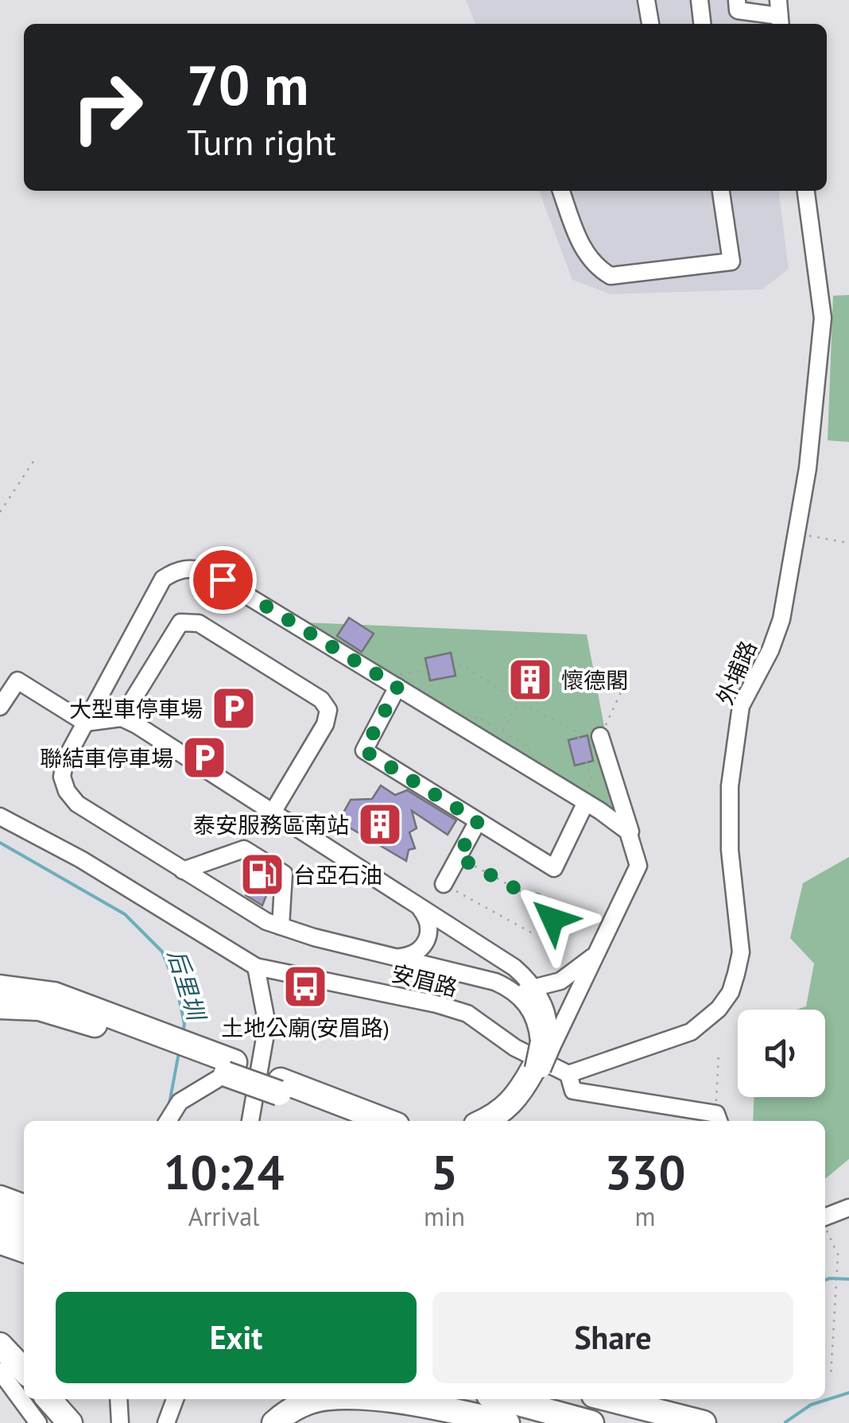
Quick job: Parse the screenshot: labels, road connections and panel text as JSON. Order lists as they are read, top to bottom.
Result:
{
  "streets": {
    "street": ["外埔路", "安眉路"]
  },
  "crossings": [
    ["外埔路", "安眉路"]
  ],
  "water": ["后里圳"],
  "places": {
    "building": ["懷德閣", "泰安服務區南站"],
    "parking": ["大型車停車場", "聯結車停車場"],
    "fuel station": ["台亞石油"],
    "bus stop": ["土地公廟(安眉路)"]
  },
  "page": {
    "turn": ["70 m", "Turn right"],
    "eta": [
      "10:24",
      "Arrival",
      "5",
      "min",
      "330",
      "m"
    ],
    "buttons": ["Exit", "Share"]
  }
}
